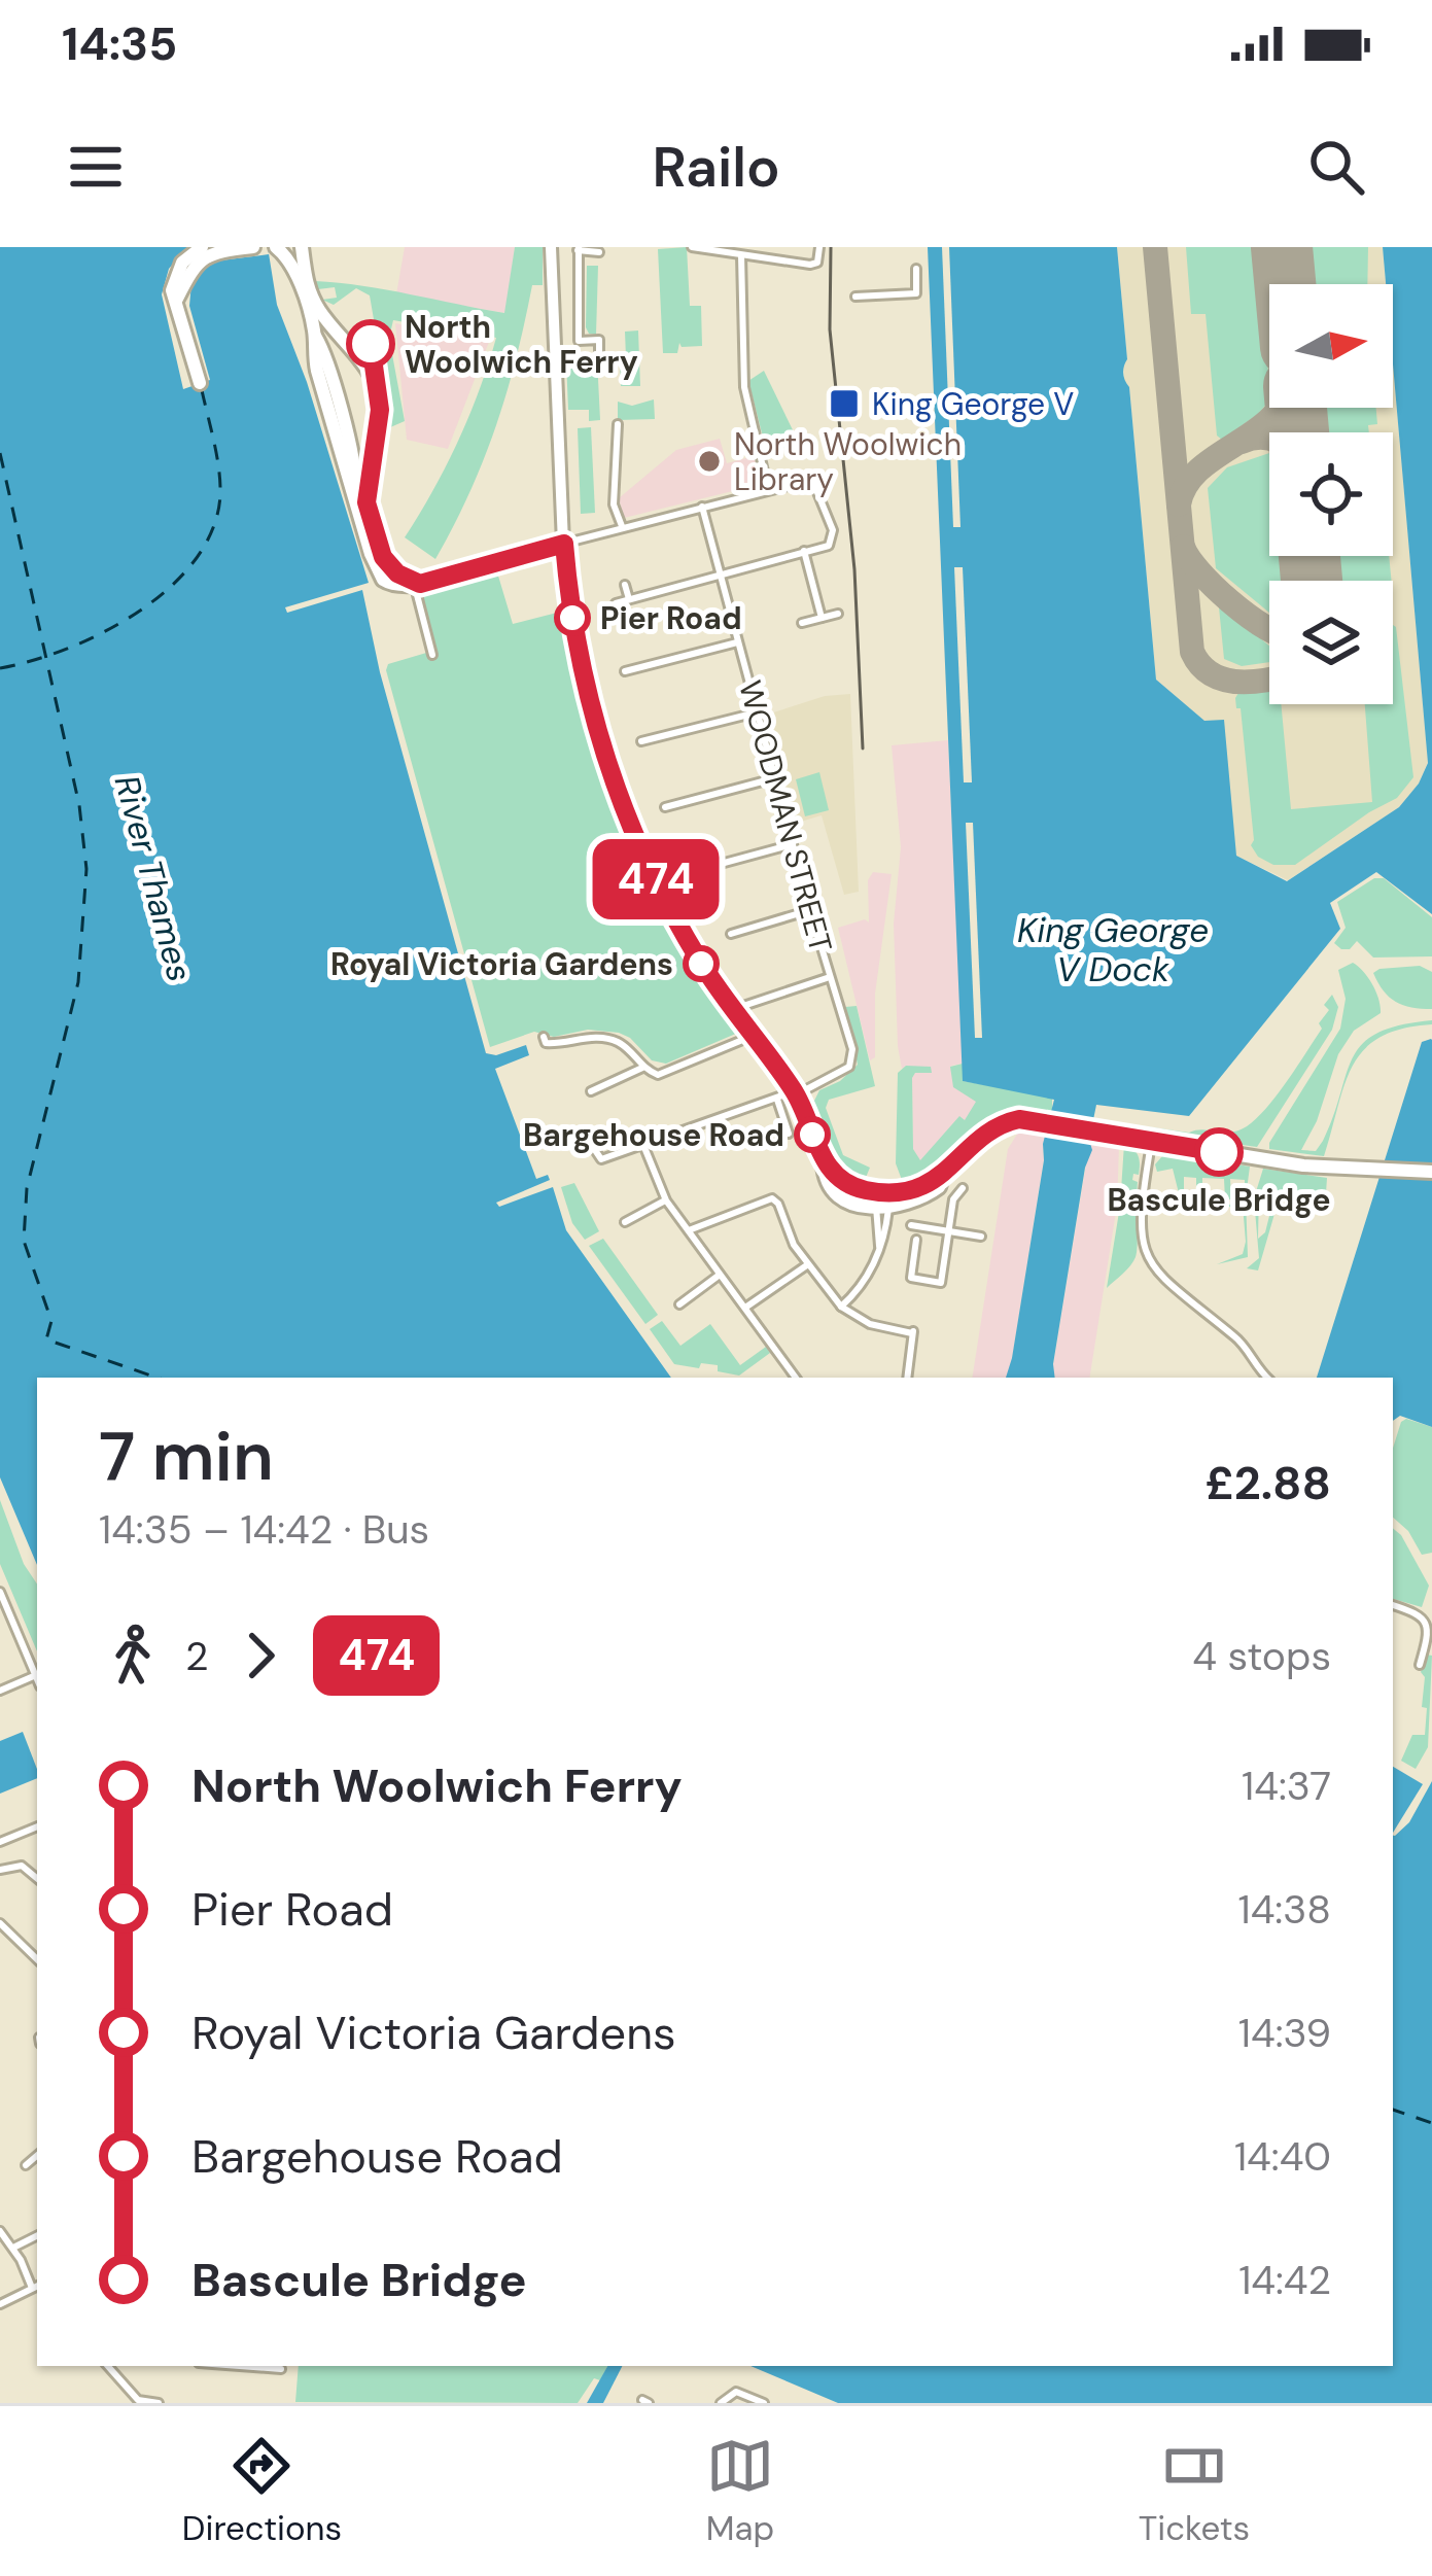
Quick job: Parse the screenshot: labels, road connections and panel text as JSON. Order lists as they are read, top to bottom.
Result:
{
  "streets": {
    "street": ["WOODMAN STREET"]
  },
  "water": ["River Thames", "King George V Dock"],
  "places": {
    "other": [
      "North Woolwich Ferry",
      "North Woolwich Library",
      "Pier Road",
      "Royal Victoria Gardens",
      "Bargehouse Road",
      "Bascule Bridge"
    ],
    "transit": ["King George V"]
  },
  "lines": ["bus line 474"],
  "north": "right",
  "page": {
    "status": "14:35",
    "header": "Railo",
    "on_map": "474",
    "heading": ["7 min", "14:35 – 14:42 · Bus", "£2.88"],
    "legs": ["2", "474", "4 stops"],
    "list": [
      {
        "name": "North Woolwich Ferry",
        "value": "14:37"
      },
      {
        "name": "Pier Road",
        "value": "14:38"
      },
      {
        "name": "Royal Victoria Gardens",
        "value": "14:39"
      },
      {
        "name": "Bargehouse Road",
        "value": "14:40"
      },
      {
        "name": "Bascule Bridge",
        "value": "14:42"
      }
    ],
    "tabs": ["Directions", "Map", "Tickets"]
  }
}
